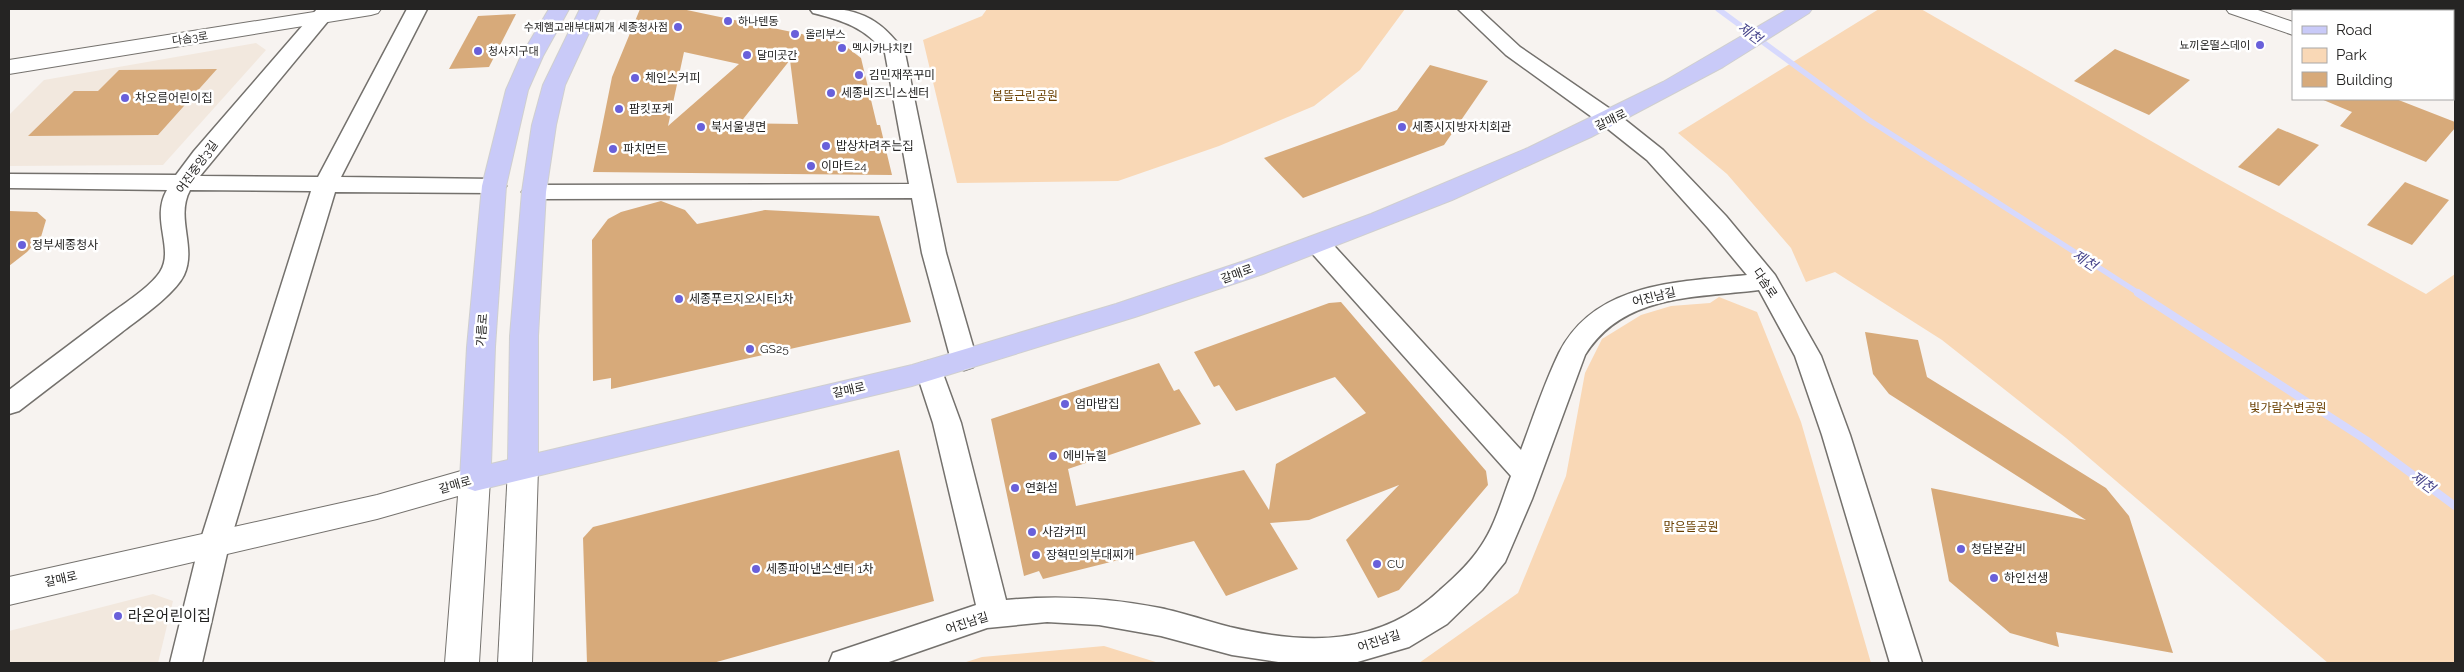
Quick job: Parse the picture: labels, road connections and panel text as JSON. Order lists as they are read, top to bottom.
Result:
{
  "streets": {
    "main road": ["갈매로", "가름로"],
    "street": [
      "다솜3로",
      "어진중앙3길",
      "다솜로",
      "어진남길"
    ]
  },
  "crossings": [
    ["다솜3로", "어진중앙3길"],
    ["갈매로", "다솜로"],
    ["갈매로", "가름로"],
    ["다솜로", "어진남길"]
  ],
  "water": ["제천"],
  "parks": ["봄뜰근린공원", "빛가람수변공원", "맑은뜰공원"],
  "places": [
    "하나텐동",
    "수제햄고래부대찌개 세종청사점",
    "올리부스",
    "뇨끼온떨스데이",
    "멕시카나치킨",
    "청사지구대",
    "달미곳간",
    "김민재쭈꾸미",
    "체인스커피",
    "세종비즈니스센터",
    "차오름어린이집",
    "팜킷포케",
    "북서울냉면",
    "세종시지방자치회관",
    "밥상차려주는집",
    "파치먼트",
    "이마트24",
    "정부세종청사",
    "세종푸르지오시티1차",
    "GS25",
    "엄마밥집",
    "에비뉴힐",
    "연화섬",
    "사감커피",
    "청담본갈비",
    "장혁민의부대찌개",
    "CU",
    "세종파이낸스센터 1차",
    "하인선생",
    "라온어린이집"
  ],
  "legend": ["Road", "Park", "Building"]
}
